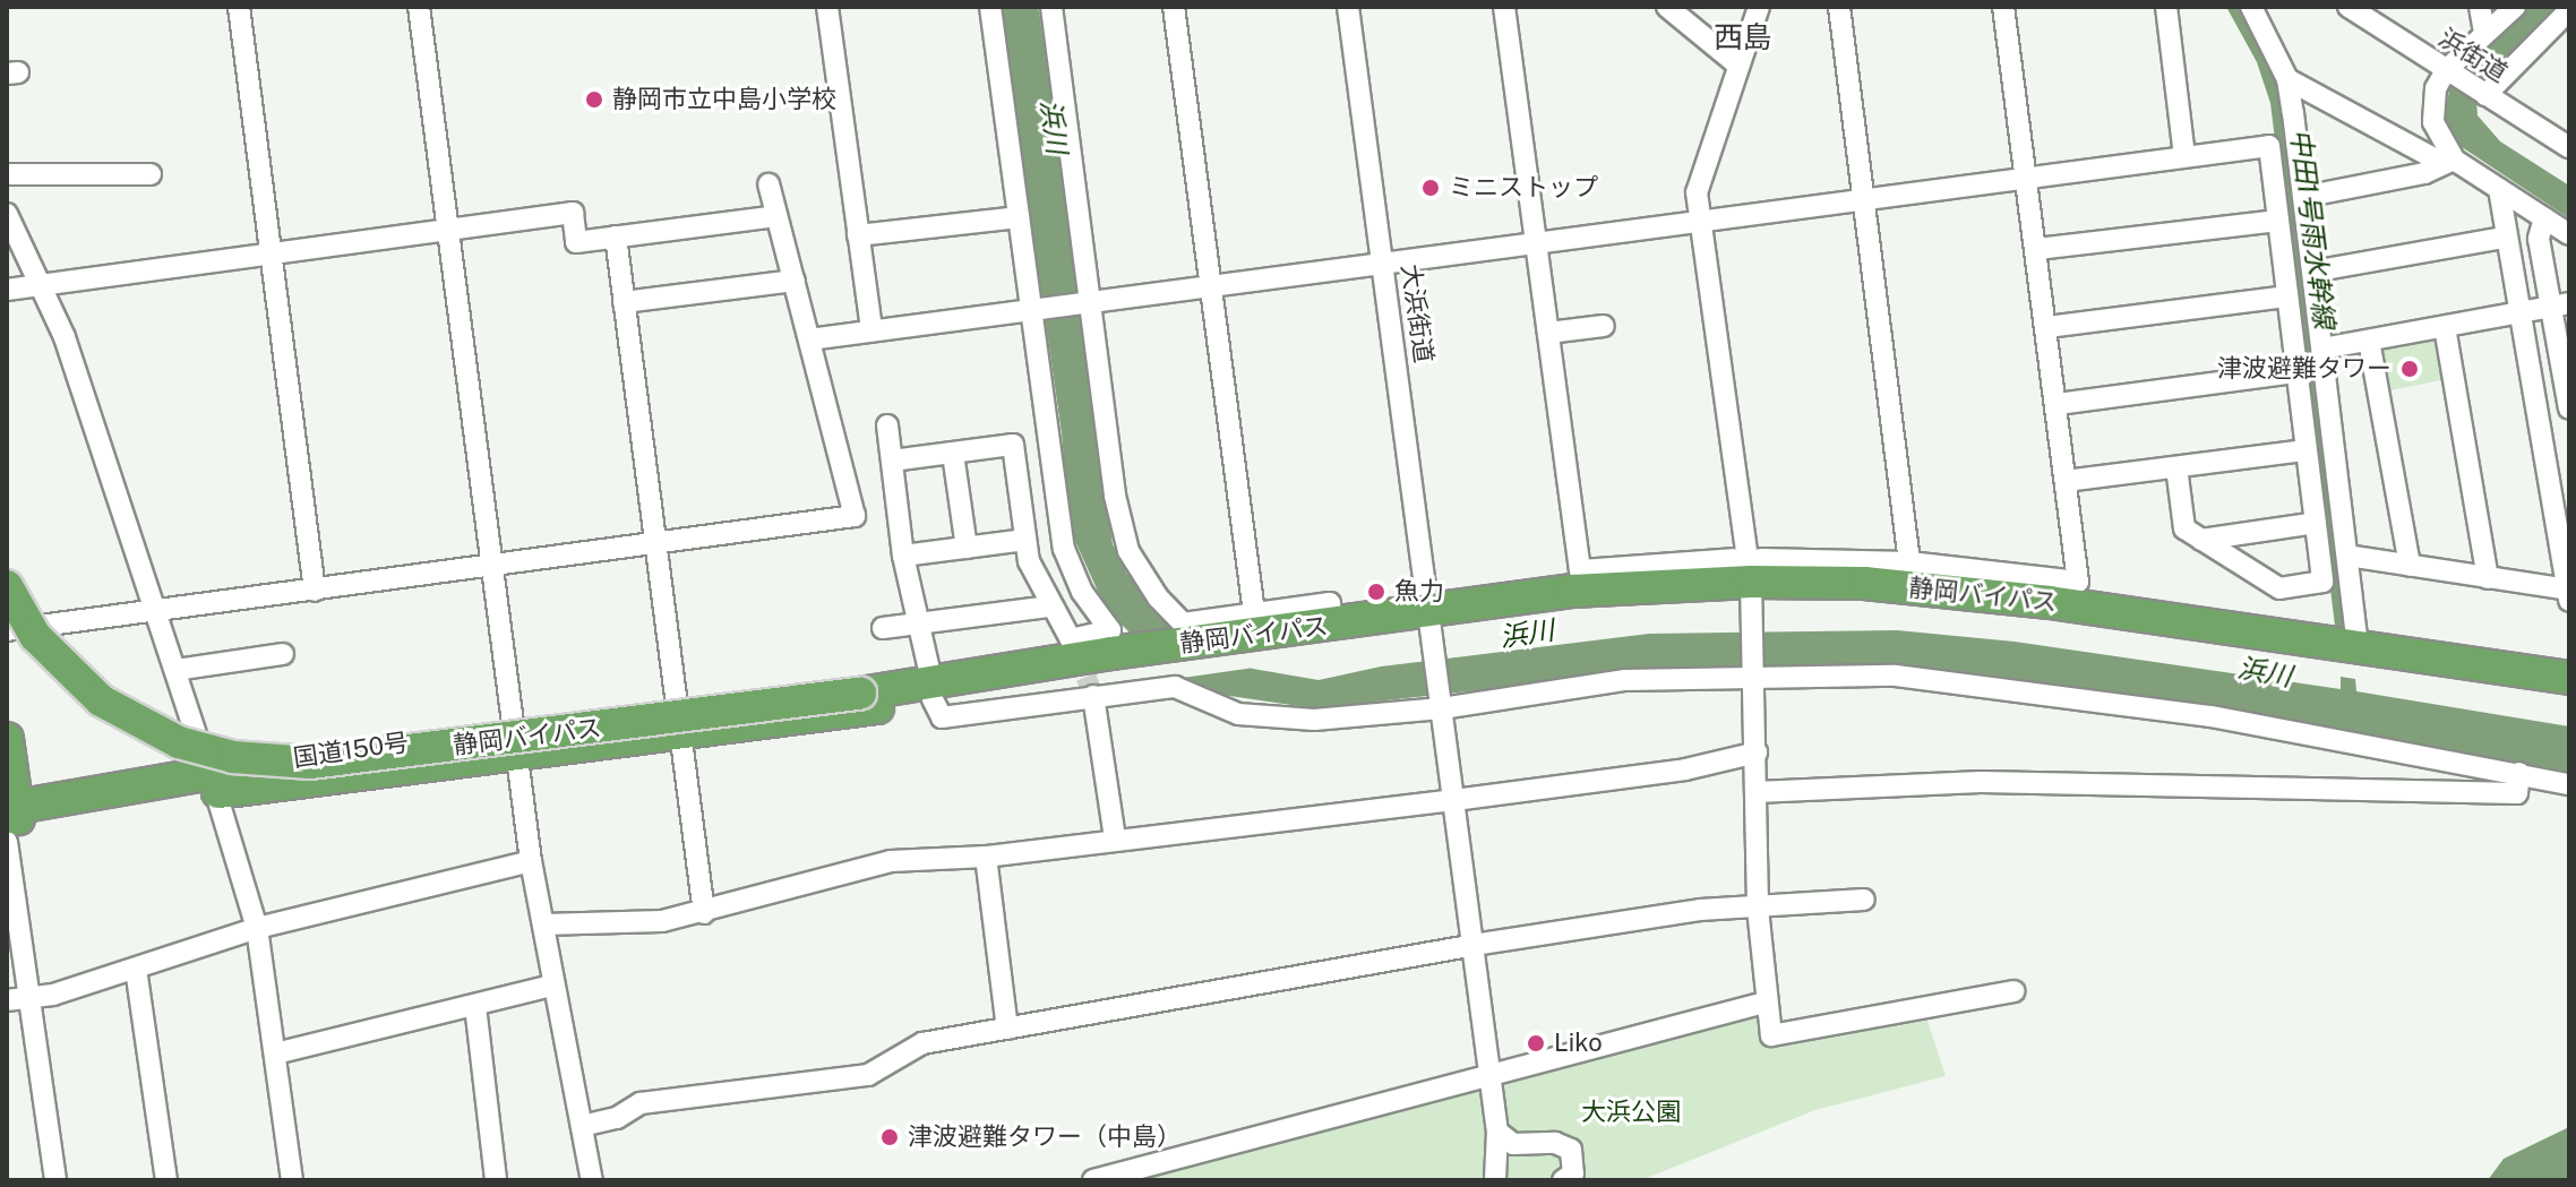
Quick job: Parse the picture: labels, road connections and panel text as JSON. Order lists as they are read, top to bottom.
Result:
{
  "streets": {
    "highway": ["静岡バイパス", "国道150号"],
    "street": ["浜街道", "大浜街道"]
  },
  "crossings": [
    ["大浜街道", "静岡バイパス"],
    ["静岡バイパス", "国道150号"]
  ],
  "districts": ["西島"],
  "water": ["浜川", "中田1号雨水幹線"],
  "parks": ["大浜公園"],
  "places": [
    "静岡市立中島小学校",
    "ミニストップ",
    "津波避難タワー",
    "魚力",
    "Liko",
    "津波避難タワー（中島）"
  ]
}
